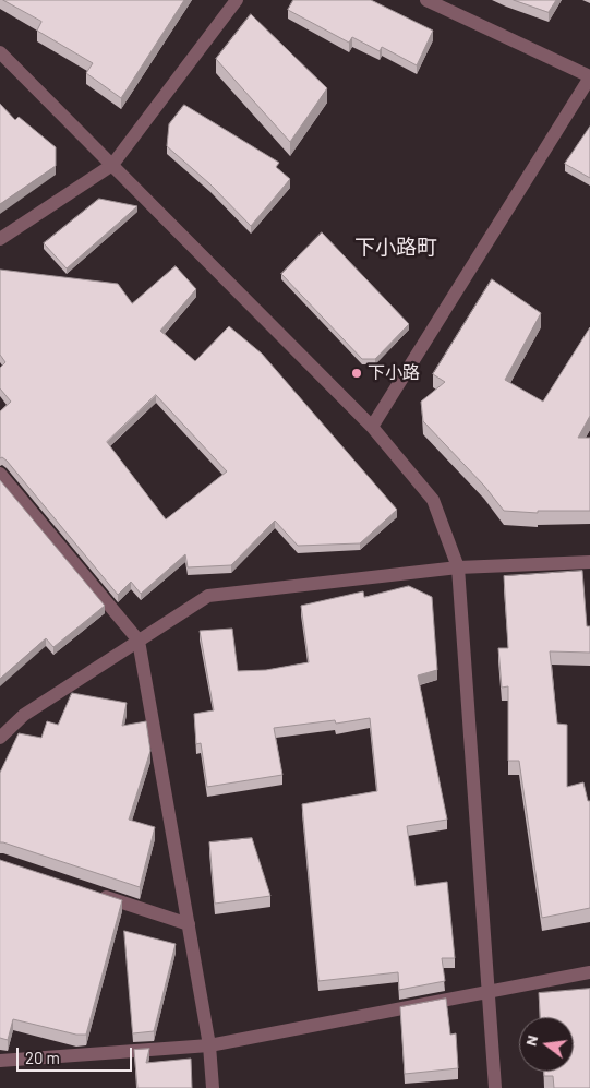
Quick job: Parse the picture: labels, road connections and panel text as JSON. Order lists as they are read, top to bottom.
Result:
{
  "districts": ["下小路町"],
  "places": ["下小路"],
  "scale_bar": "20 m",
  "north": "left"
}
